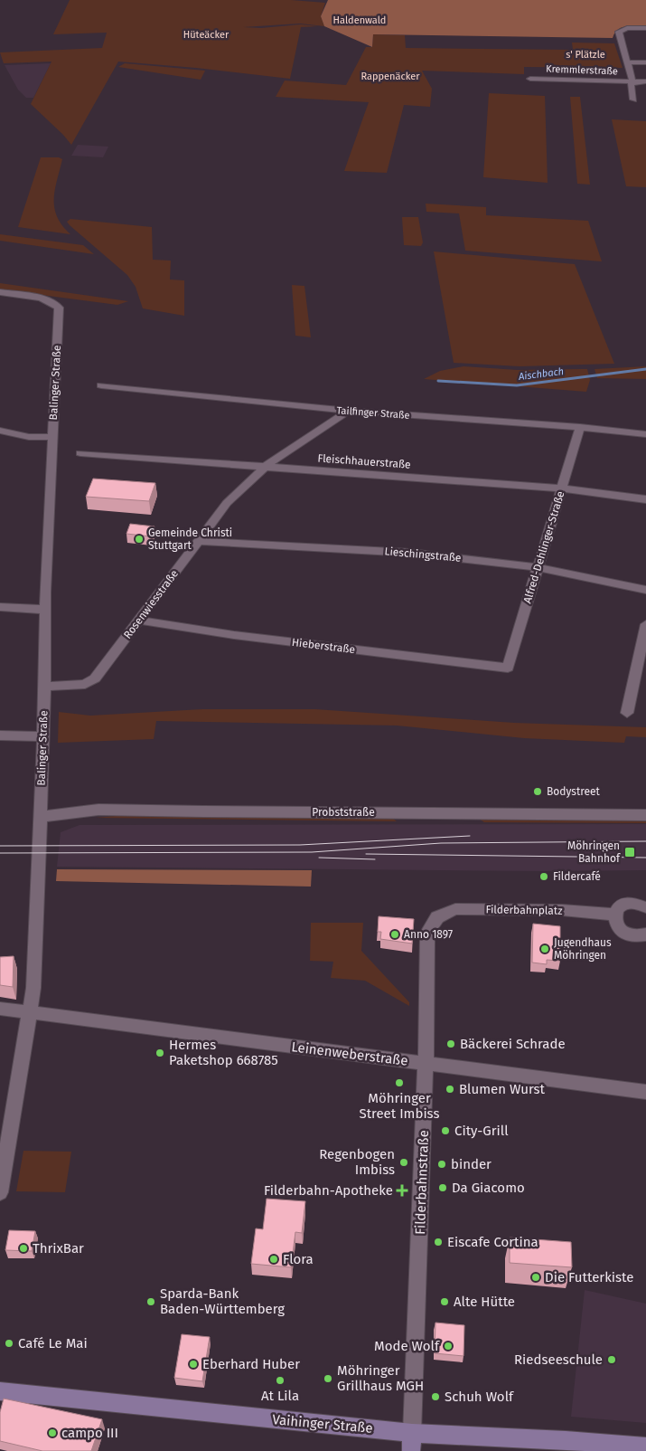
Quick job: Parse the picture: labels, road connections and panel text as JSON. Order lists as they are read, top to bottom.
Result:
{
  "streets": {
    "main road": ["Vaihinger Straße"],
    "street": [
      "Kremmlerstraße",
      "Balinger Straße",
      "Tailfinger Straße",
      "Fleischhauerstraße",
      "Alfred-Dehlinger-Straße",
      "Lieschingstraße",
      "Rosenwiesstraße",
      "Hieberstraße",
      "Probststraße",
      "Filderbahnplatz",
      "Leinenweberstraße",
      "Filderbahnstraße"
    ]
  },
  "crossings": [
    ["Balinger Straße", "Rosenwiesstraße"],
    ["Balinger Straße", "Probststraße"],
    ["Balinger Straße", "Leinenweberstraße"],
    ["Tailfinger Straße", "Alfred-Dehlinger-Straße"],
    ["Tailfinger Straße", "Rosenwiesstraße"],
    ["Fleischhauerstraße", "Alfred-Dehlinger-Straße"],
    ["Fleischhauerstraße", "Rosenwiesstraße"],
    ["Alfred-Dehlinger-Straße", "Lieschingstraße"],
    ["Alfred-Dehlinger-Straße", "Hieberstraße"],
    ["Lieschingstraße", "Rosenwiesstraße"],
    ["Rosenwiesstraße", "Hieberstraße"],
    ["Filderbahnplatz", "Filderbahnstraße"],
    ["Leinenweberstraße", "Filderbahnstraße"],
    ["Filderbahnstraße", "Vaihinger Straße"]
  ],
  "water": ["Aischbach"],
  "parks": [
    "Haldenwald",
    "Hüteäcker",
    "s' Plätzle",
    "Rappenäcker"
  ],
  "places": {
    "other": [
      "Gemeinde Christi Stuttgart",
      "Bodystreet",
      "Fildercafé",
      "Anno 1897",
      "Jugendhaus Möhringen",
      "Bäckerei Schrade",
      "Hermes Paketshop 668785",
      "Möhringer Street Imbiss",
      "Blumen Wurst",
      "City-Grill",
      "Regenbogen Imbiss",
      "binder",
      "Da Giacomo",
      "Eiscafe Cortina",
      "ThrixBar",
      "Flora",
      "Die Futterkiste",
      "Sparda-Bank Baden-Württemberg",
      "Alte Hütte",
      "Café Le Mai",
      "Mode Wolf",
      "Riedseeschule",
      "Eberhard Huber",
      "Möhringer Grillhaus MGH",
      "At Lila",
      "Schuh Wolf",
      "campo III"
    ],
    "transit": ["Möhringen Bahnhof"],
    "health": ["Filderbahn-Apotheke"]
  }
}
